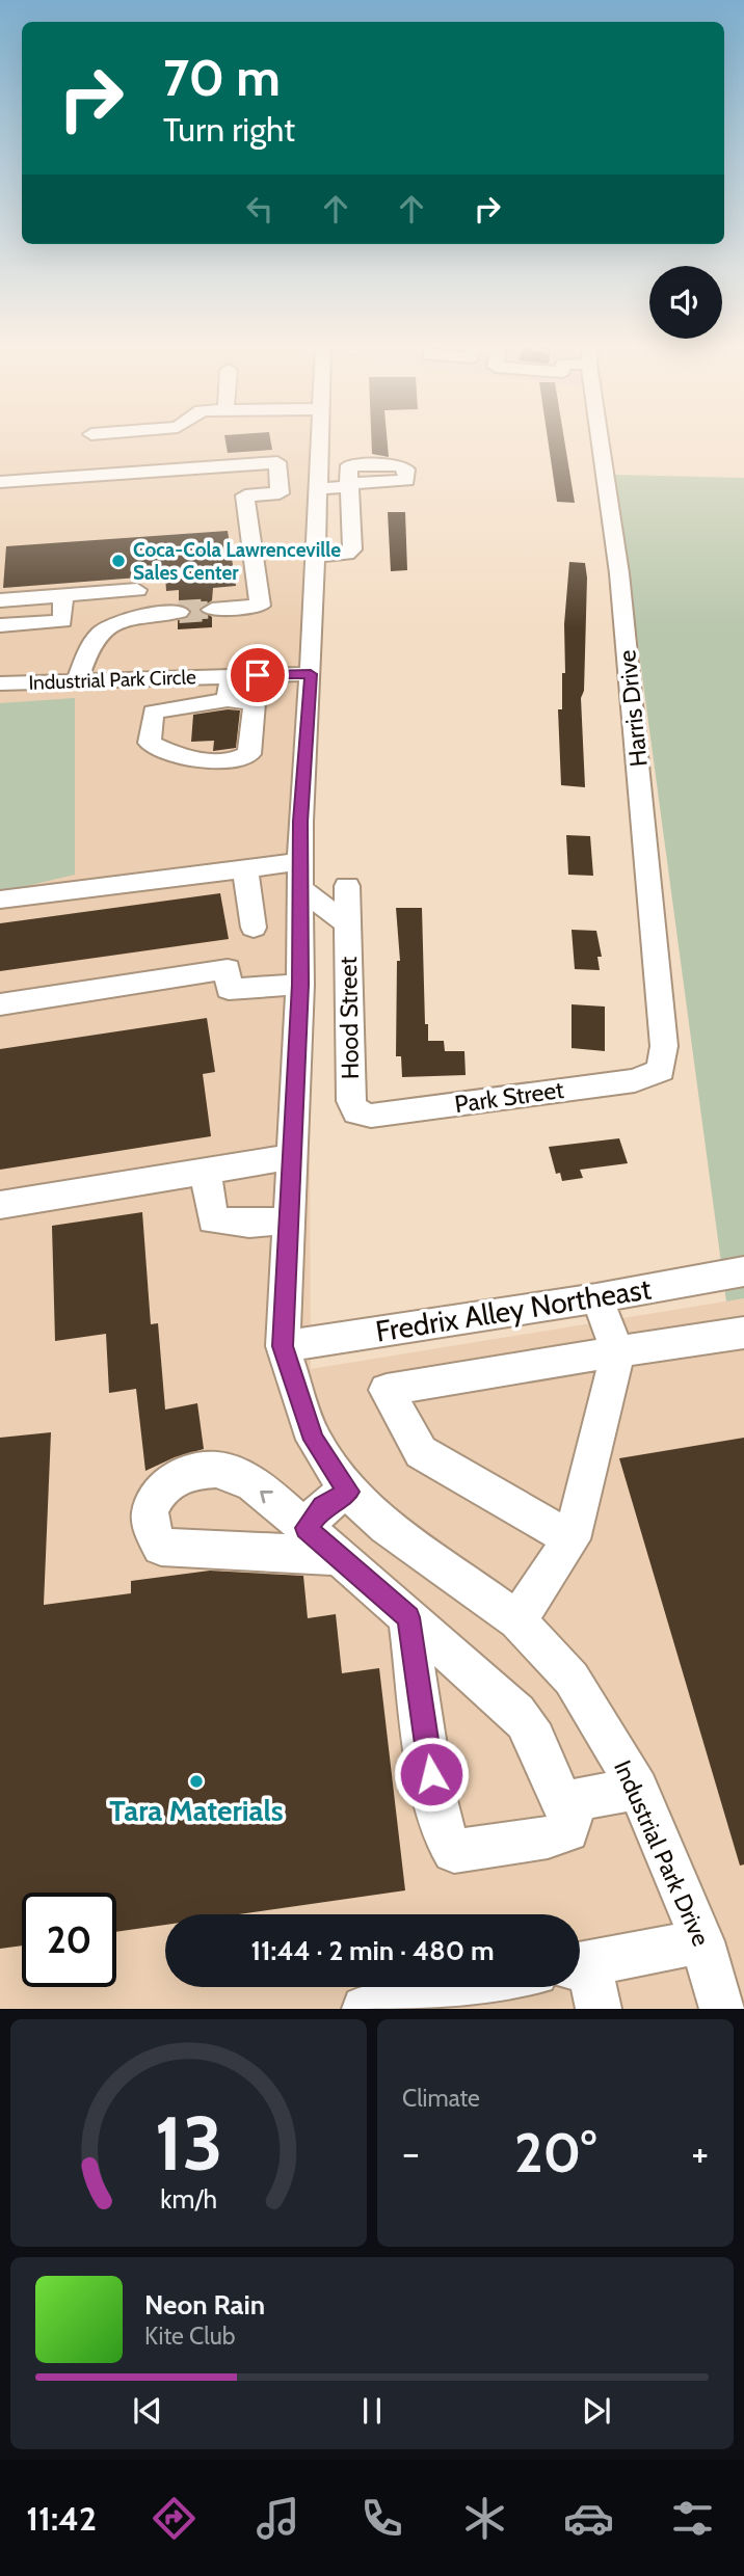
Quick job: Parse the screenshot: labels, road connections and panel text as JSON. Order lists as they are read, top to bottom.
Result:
{
  "streets": {
    "street": [
      "Industrial Park Circle",
      "Harris Drive",
      "Hood Street",
      "Park Street",
      "Fredrix Alley Northeast",
      "Industrial Park Drive"
    ]
  },
  "crossings": [
    ["Industrial Park Circle", "Industrial Park Drive"],
    ["Harris Drive", "Park Street"],
    ["Hood Street", "Park Street"],
    ["Hood Street", "Industrial Park Drive"],
    ["Fredrix Alley Northeast", "Industrial Park Drive"]
  ],
  "places": ["Coca-Cola Lawrenceville Sales Center", "Tara Materials"],
  "page": {
    "turn": ["70 m", "Turn right"],
    "limit": "20",
    "trip": "11:44 · 2 min · 480 m",
    "tile": "Climate",
    "heat": ["−", "20°", "+"],
    "song": ["Neon Rain", "Kite Club"],
    "tabs": "11:42",
    "gauge": ["13", "km/h"]
  }
}
